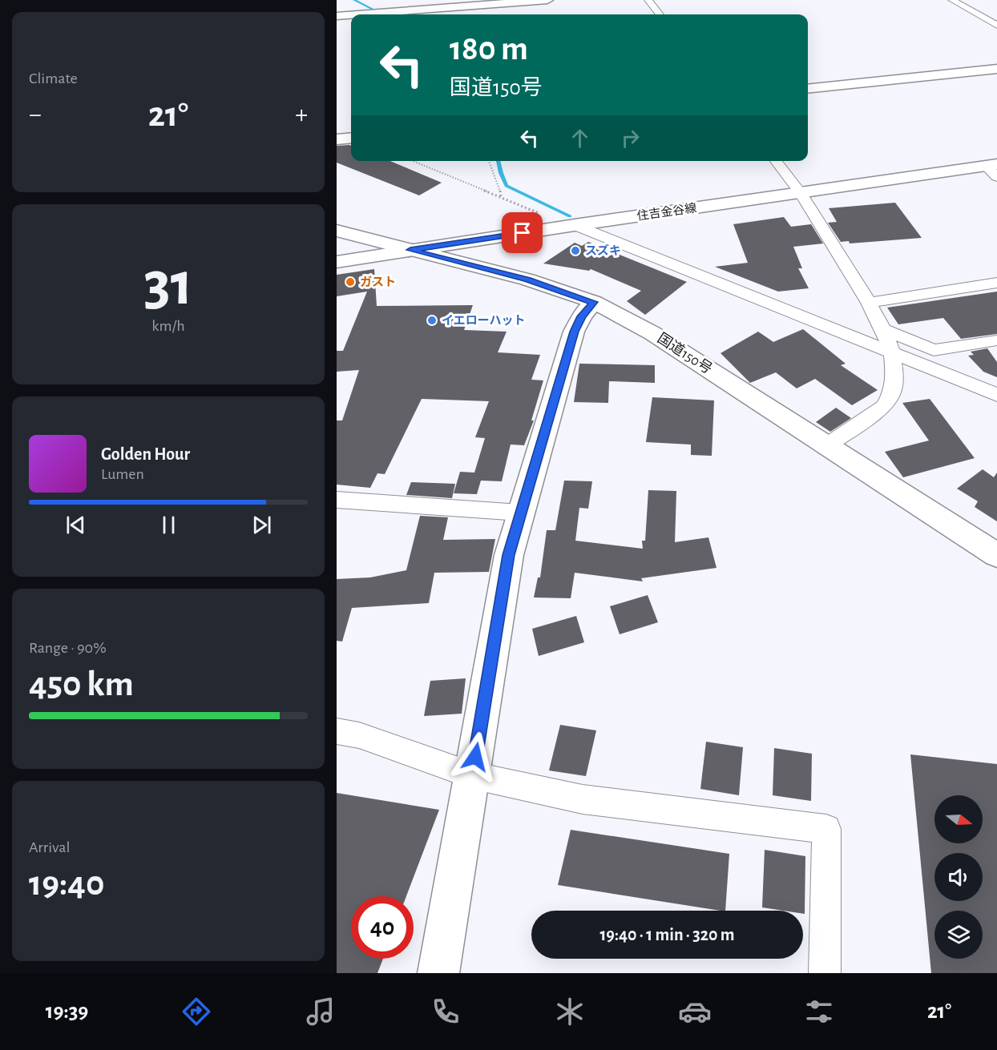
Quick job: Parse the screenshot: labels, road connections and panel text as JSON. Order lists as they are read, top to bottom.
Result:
{
  "streets": {
    "main road": ["住吉金谷線", "国道150号"]
  },
  "crossings": [
    ["住吉金谷線", "国道150号"]
  ],
  "places": ["スズキ", "ガスト", "イエローハット"],
  "north": "right",
  "page": {
    "tile": [
      "Climate",
      ["31", "km/h"],
      ["Range · 90%", "450 km"],
      ["Arrival", "19:40"]
    ],
    "turn": ["180 m", "国道150号"],
    "heat": ["−", "21°", "+"],
    "song": ["Golden Hour", "Lumen"],
    "limit": "40",
    "trip": "19:40 · 1 min · 320 m",
    "tabs": ["19:39", "21°"]
  }
}
